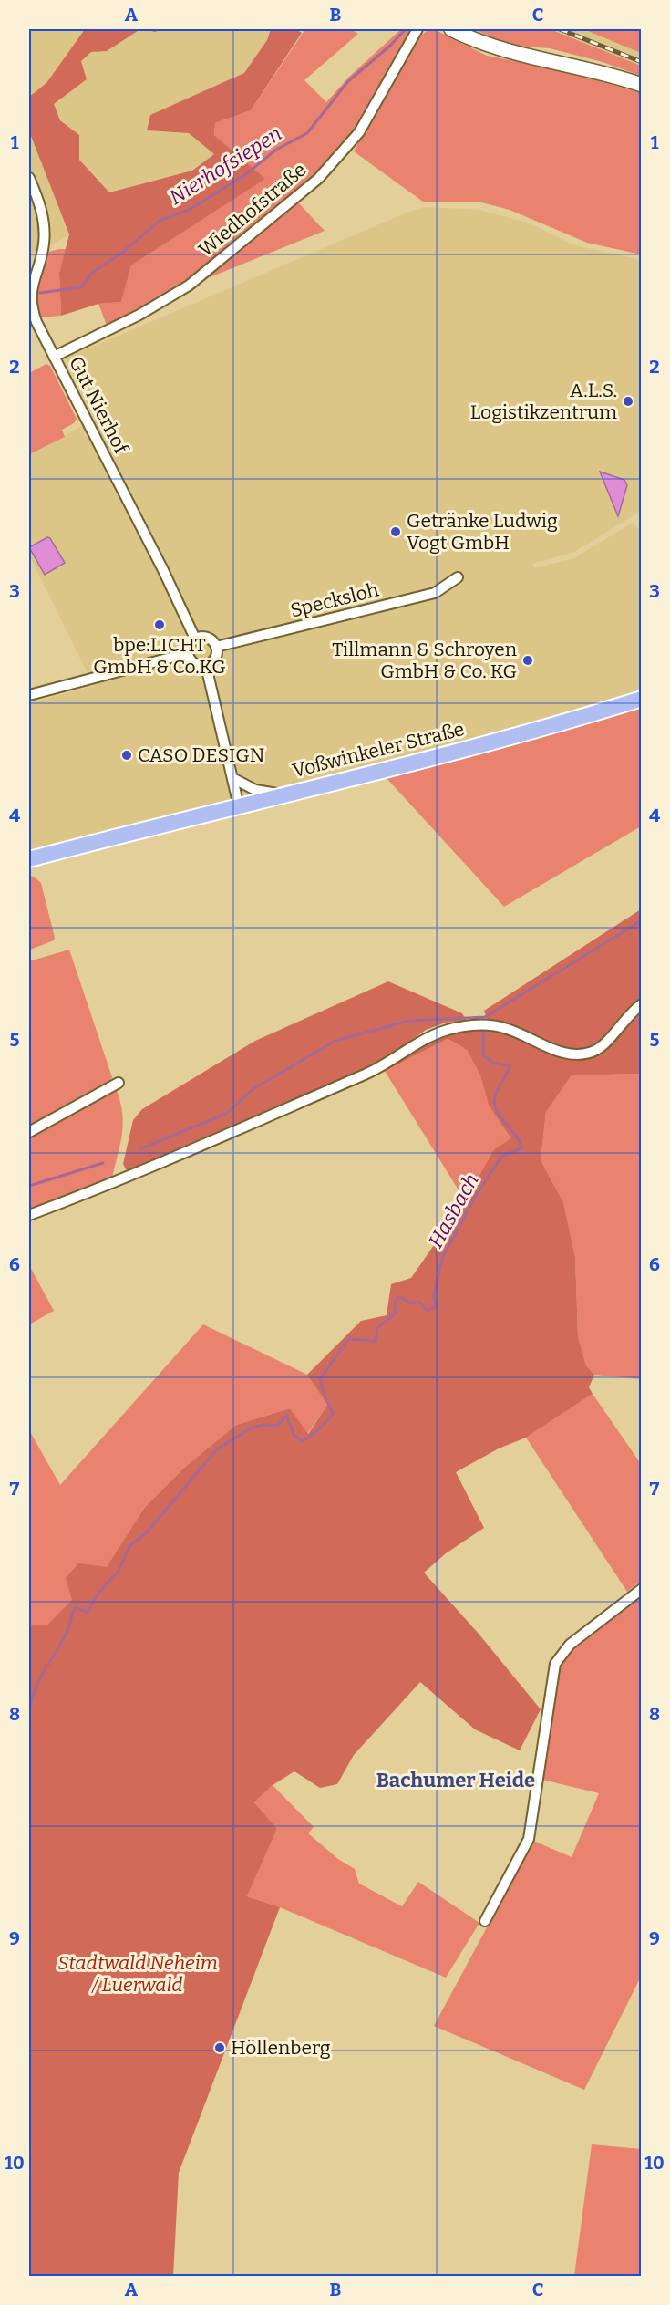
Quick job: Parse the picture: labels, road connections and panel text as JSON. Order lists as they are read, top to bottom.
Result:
{
  "streets": {
    "main road": ["Voßwinkeler Straße"],
    "street": ["Wiedhofstraße", "Gut Nierhof", "Specksloh"]
  },
  "crossings": [
    ["Wiedhofstraße", "Gut Nierhof"],
    ["Gut Nierhof", "Specksloh"]
  ],
  "districts": ["Bachumer Heide"],
  "water": ["Nierhofsiepen", "Hasbach"],
  "parks": ["Stadtwald Neheim / Luerwald"],
  "places": [
    "A.L.S. Logistikzentrum",
    "Getränke Ludwig Vogt GmbH",
    "bpe:LICHT GmbH & Co.KG",
    "Tillmann & Schroyen GmbH & Co. KG",
    "CASO DESIGN",
    "Höllenberg"
  ],
  "grid": {
    "columns": ["A", "B", "C"],
    "rows": [
      "1",
      "2",
      "3",
      "4",
      "5",
      "6",
      "7",
      "8",
      "9",
      "10"
    ]
  }
}
